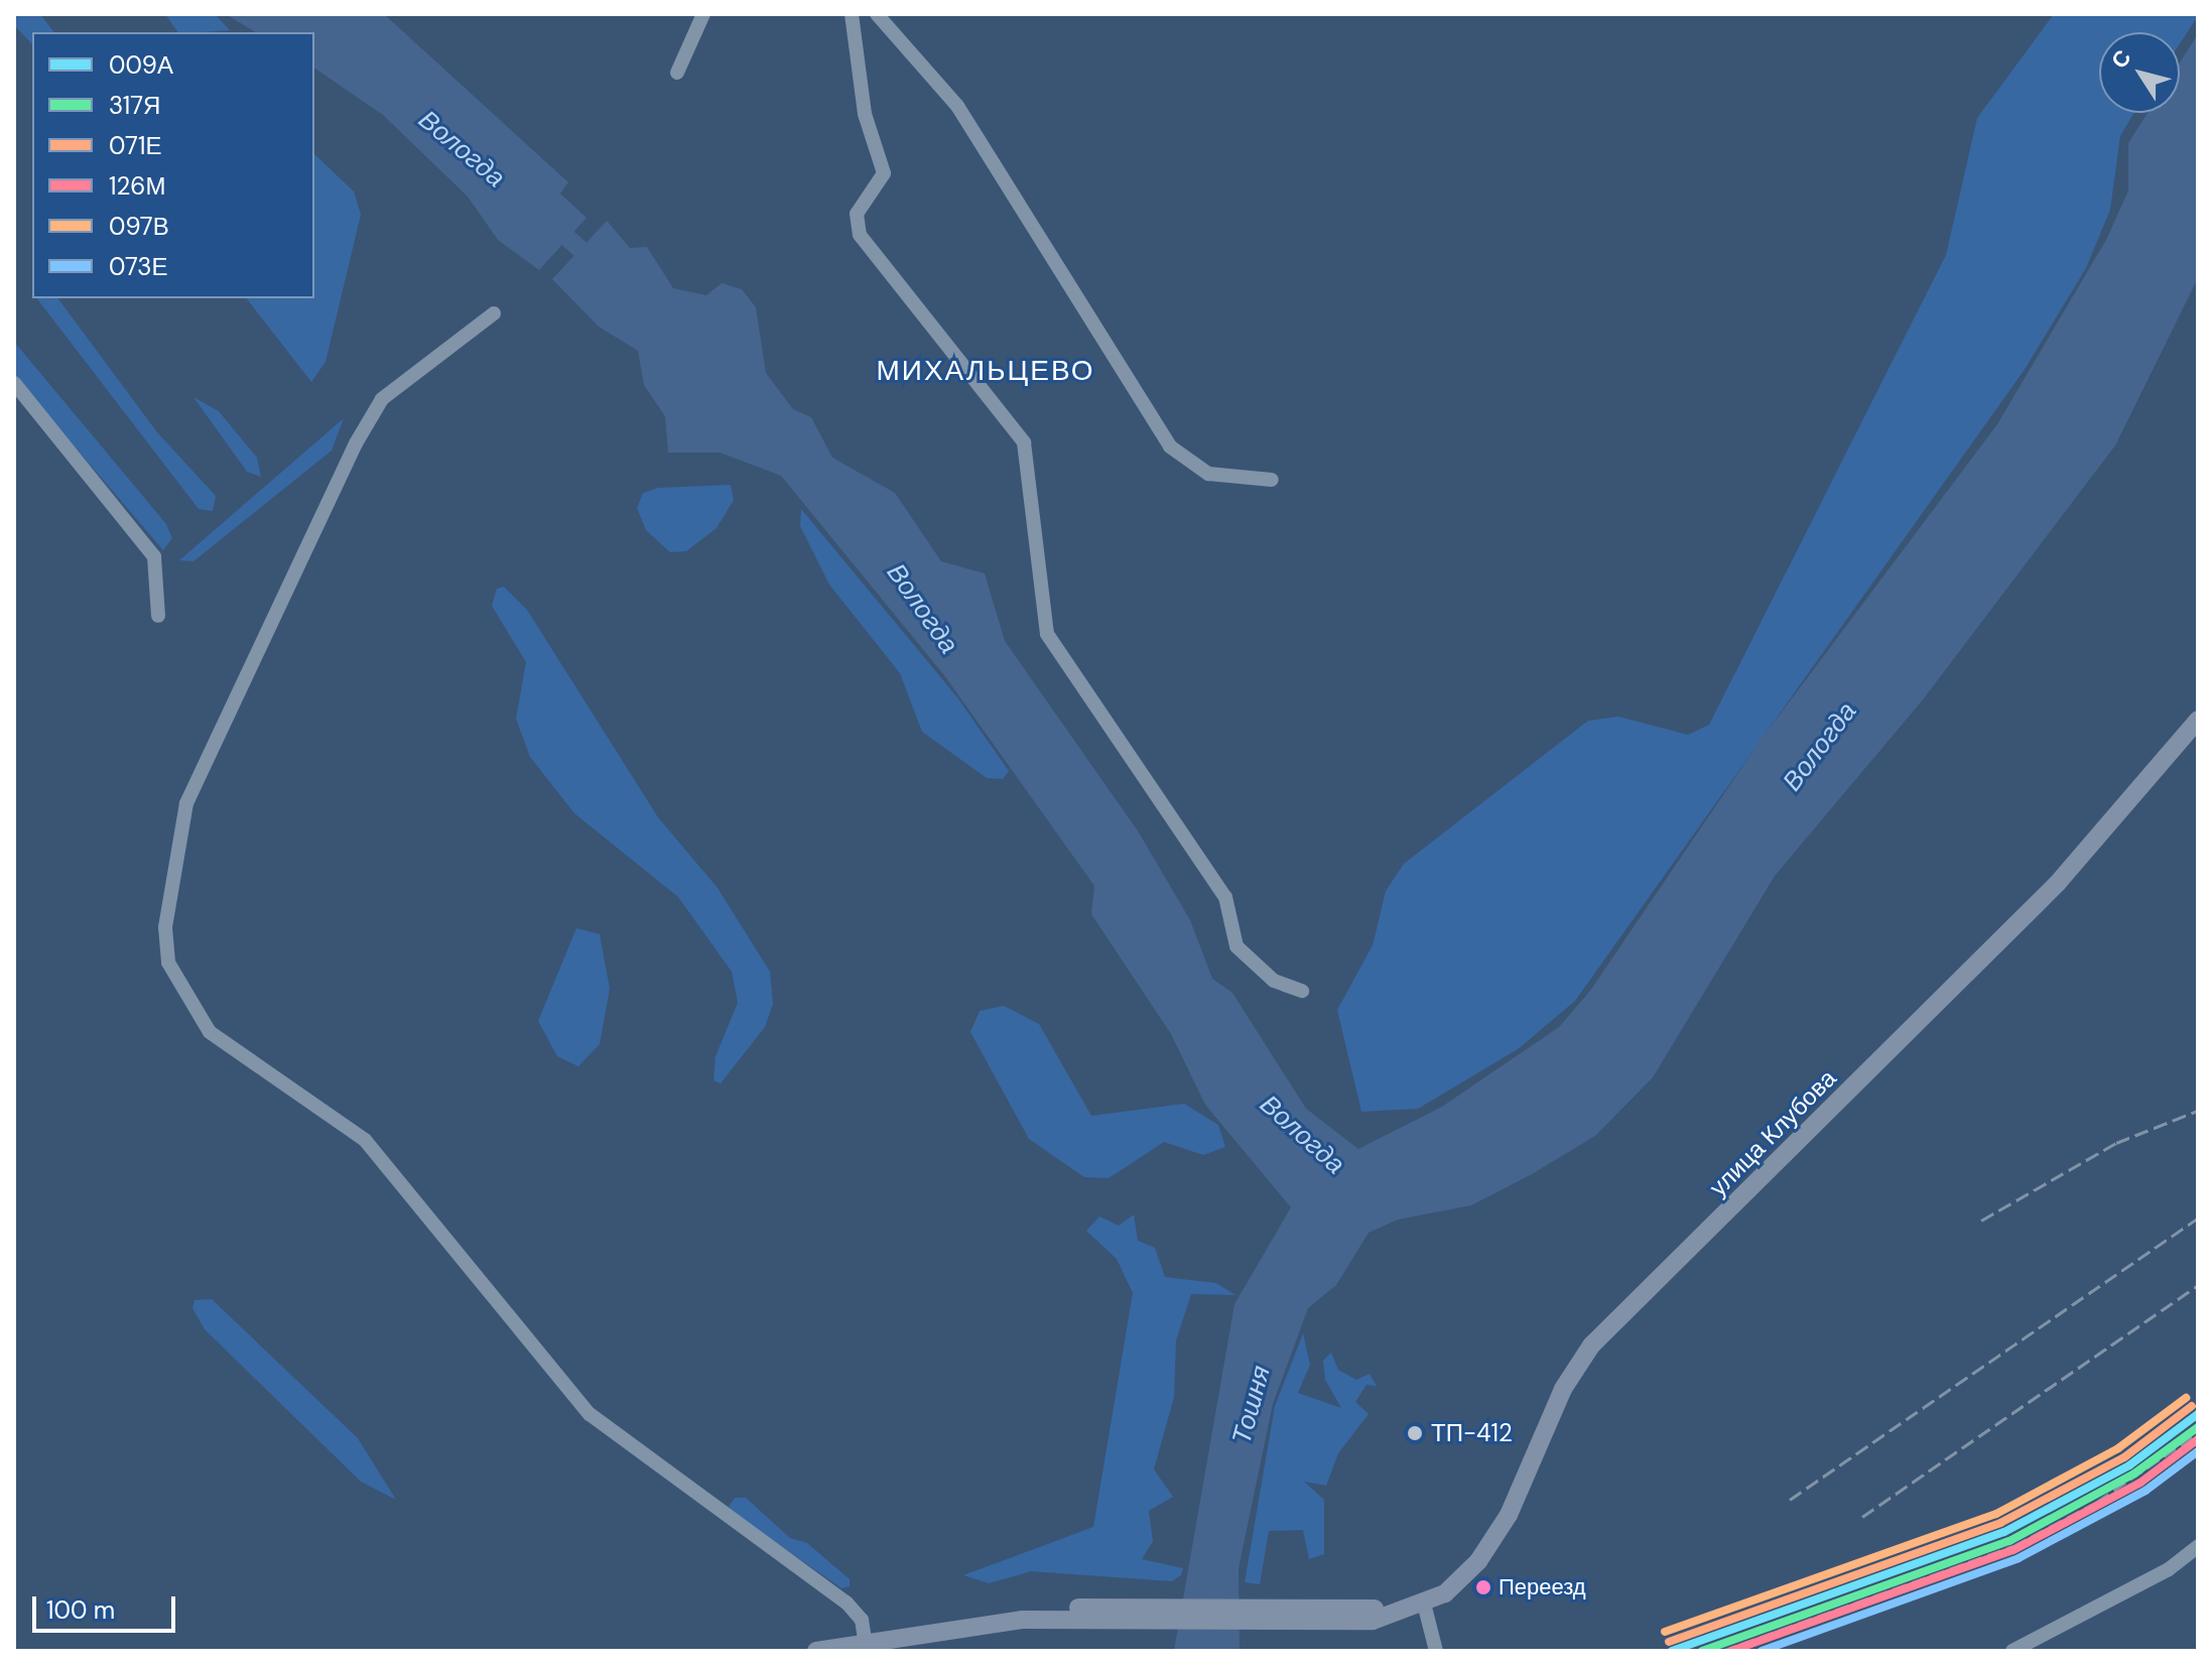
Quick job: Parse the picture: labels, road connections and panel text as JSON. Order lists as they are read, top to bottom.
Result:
{
  "streets": {
    "main road": ["улица Клубова"]
  },
  "districts": ["МИХАЛЬЦЕВО"],
  "water": ["Вологда", "Тошня"],
  "places": ["ТП-412", "Переезд"],
  "lines": [
    "transit line 097В",
    "transit line 071Е",
    "transit line 009А",
    "transit line 317Я",
    "transit line 126М",
    "transit line 073Е"
  ],
  "legend": [
    "009А",
    "317Я",
    "071Е",
    "126М",
    "097В",
    "073Е"
  ],
  "scale_bar": "100 m",
  "north": "top left"
}
